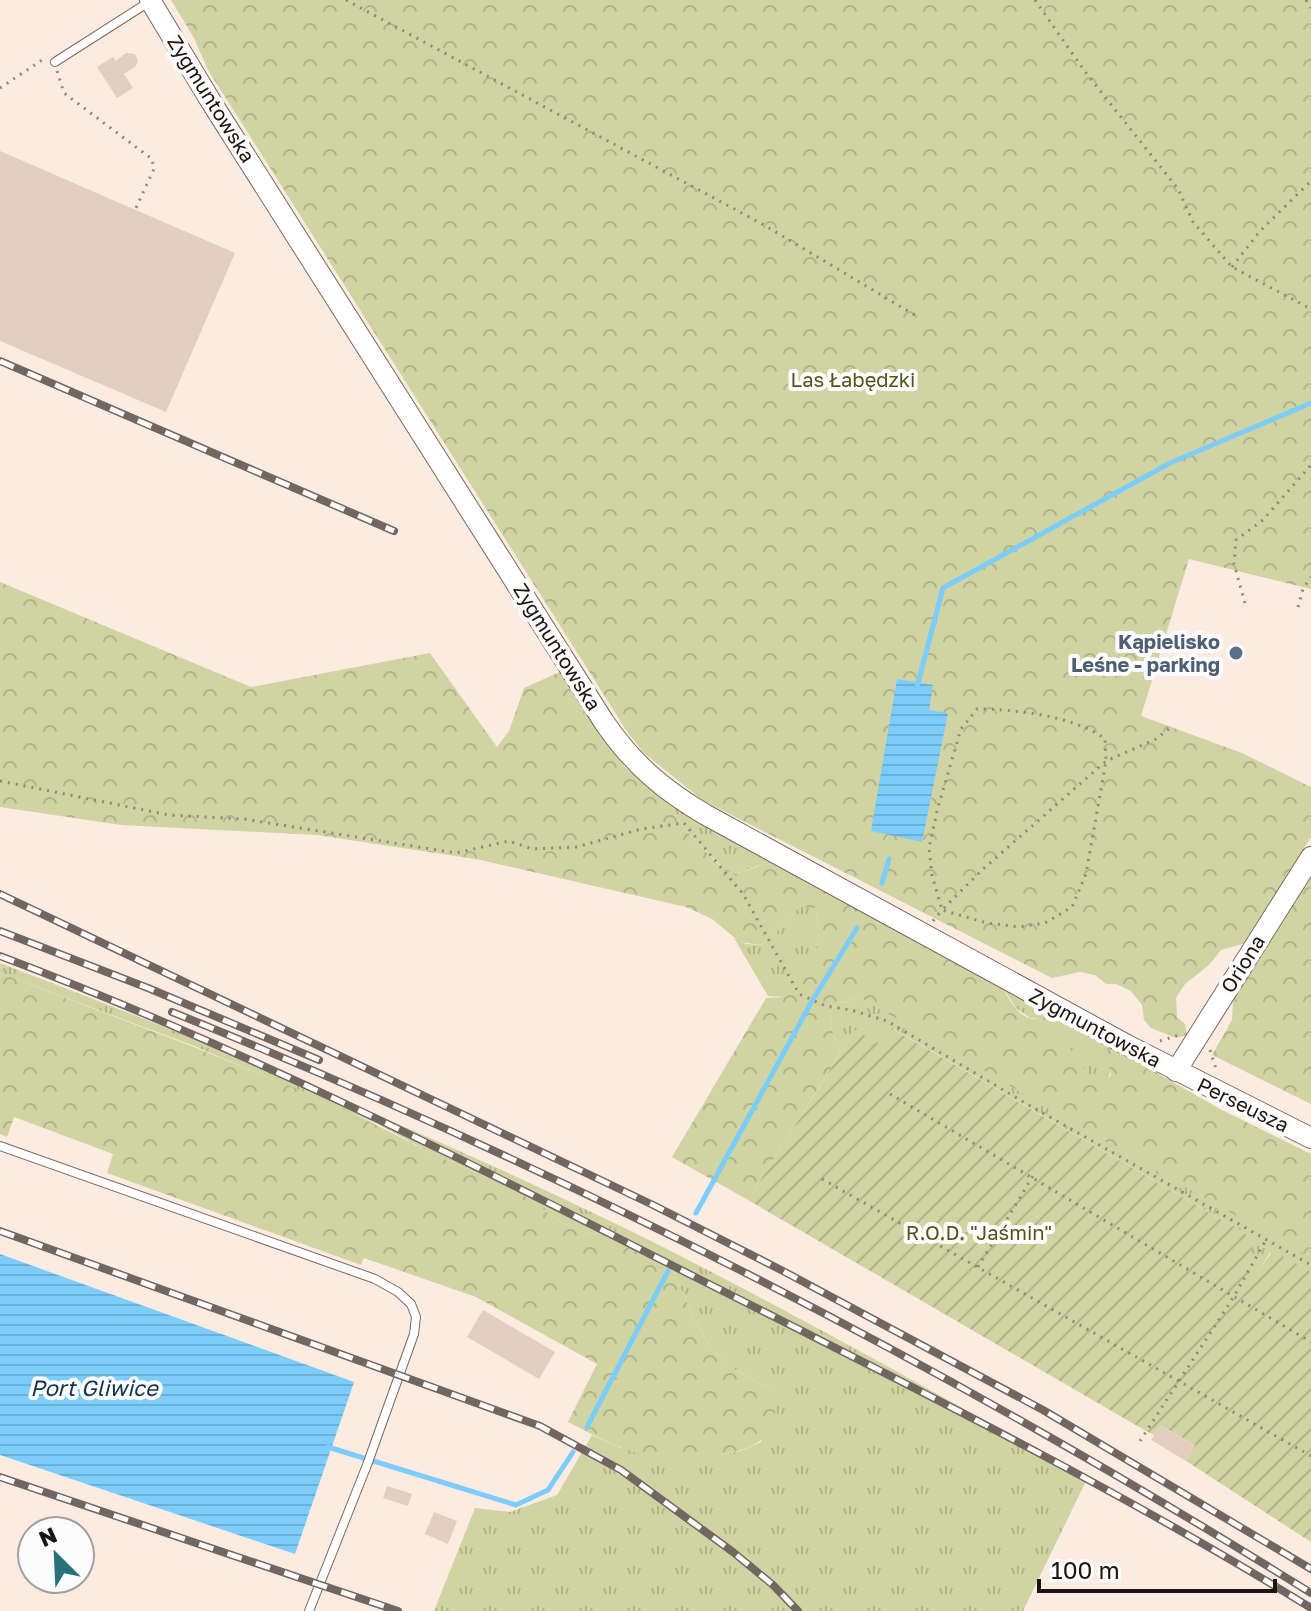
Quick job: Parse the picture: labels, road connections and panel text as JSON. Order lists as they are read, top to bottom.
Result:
{
  "streets": {
    "street": ["Zygmuntowska", "Oriona", "Perseusza"]
  },
  "crossings": [
    ["Zygmuntowska", "Oriona"],
    ["Zygmuntowska", "Perseusza"],
    ["Oriona", "Perseusza"]
  ],
  "water": ["Port Gliwice"],
  "parks": ["Las Łabędzki", "R.O.D. \"Jaśmin\""],
  "places": ["Kąpielisko Leśne - parking"],
  "scale_bar": "100 m",
  "north": "top left"
}
